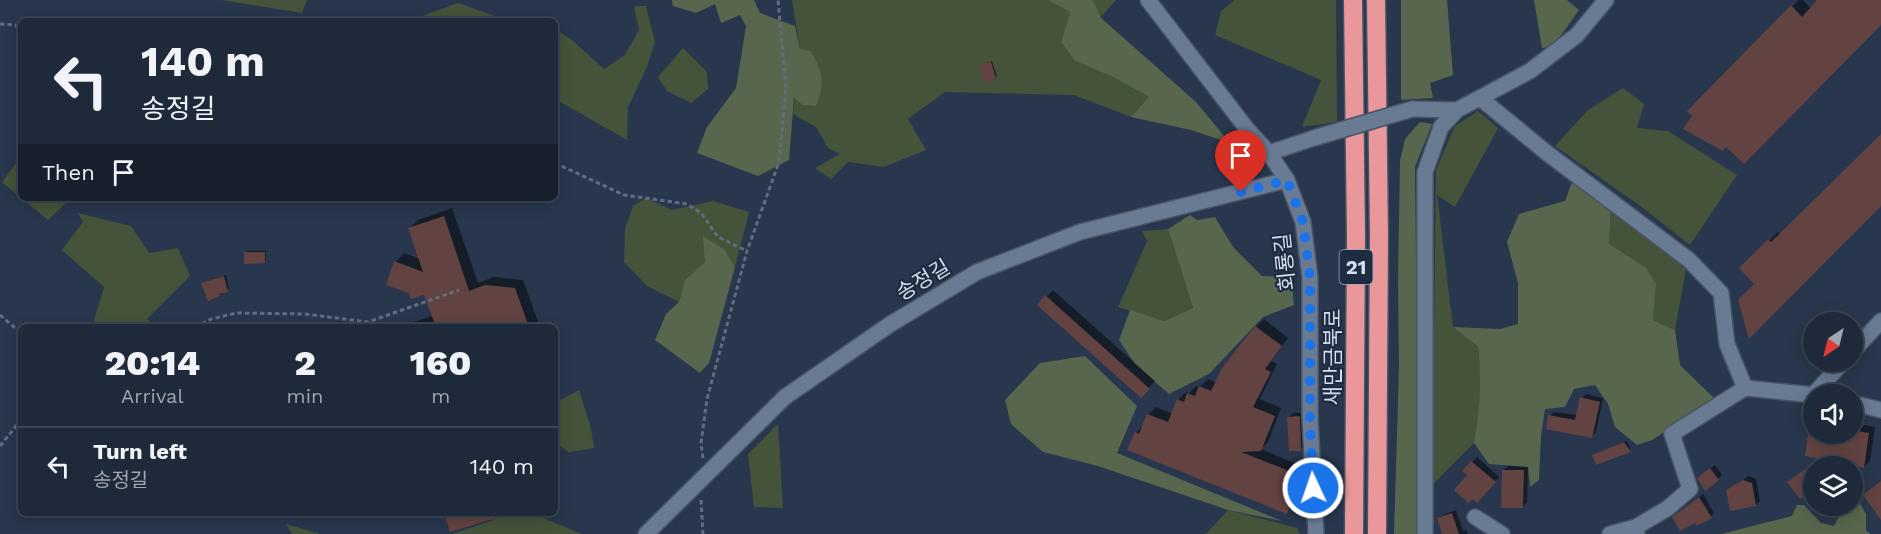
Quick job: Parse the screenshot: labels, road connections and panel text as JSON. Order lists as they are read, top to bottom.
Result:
{
  "streets": {
    "highway": ["21", "새만금북로"],
    "street": ["회룡길", "송정길"]
  },
  "crossings": [
    ["회룡길", "송정길"]
  ],
  "north": "bottom left",
  "page": {
    "turn": ["140 m", "송정길"],
    "then": "Then",
    "eta": [
      "20:14",
      "Arrival",
      "2",
      "min",
      "160",
      "m"
    ],
    "list": [
      {
        "name": "Turn left",
        "note": "송정길",
        "value": "140 m"
      }
    ]
  }
}
